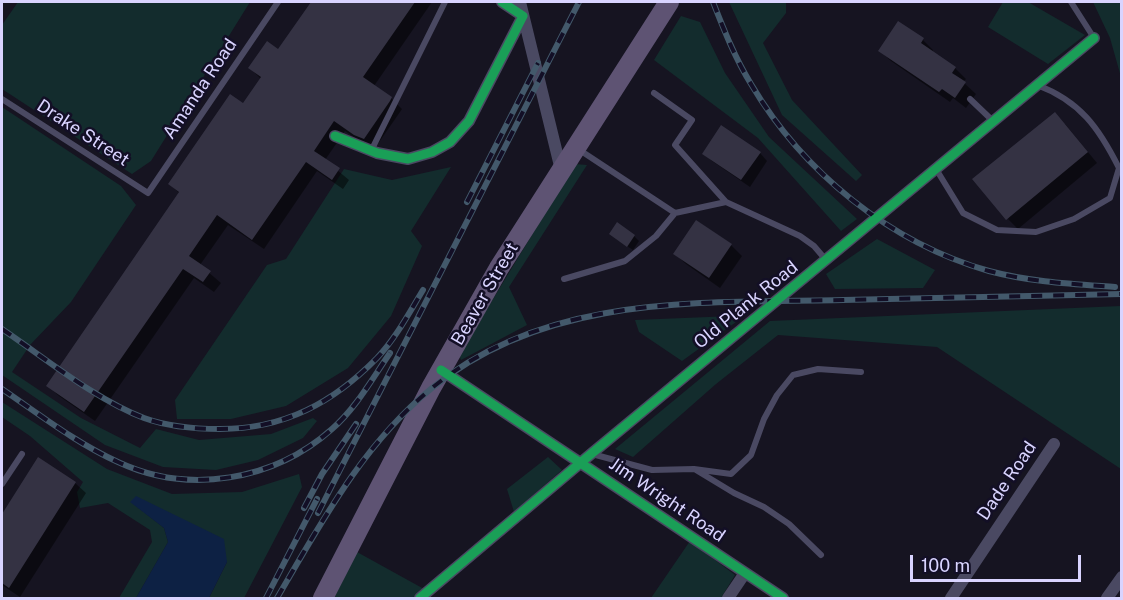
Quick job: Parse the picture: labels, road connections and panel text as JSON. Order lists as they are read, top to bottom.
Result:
{
  "streets": {
    "main road": ["Beaver Street"],
    "street": ["Old Plank Road", "Dade Road", "Jim Wright Road"],
    "lane": ["Amanda Road", "Drake Street"]
  },
  "crossings": [
    ["Amanda Road", "Drake Street"],
    ["Beaver Street", "Jim Wright Road"],
    ["Old Plank Road", "Jim Wright Road"]
  ],
  "scale_bar": "100 m"
}
